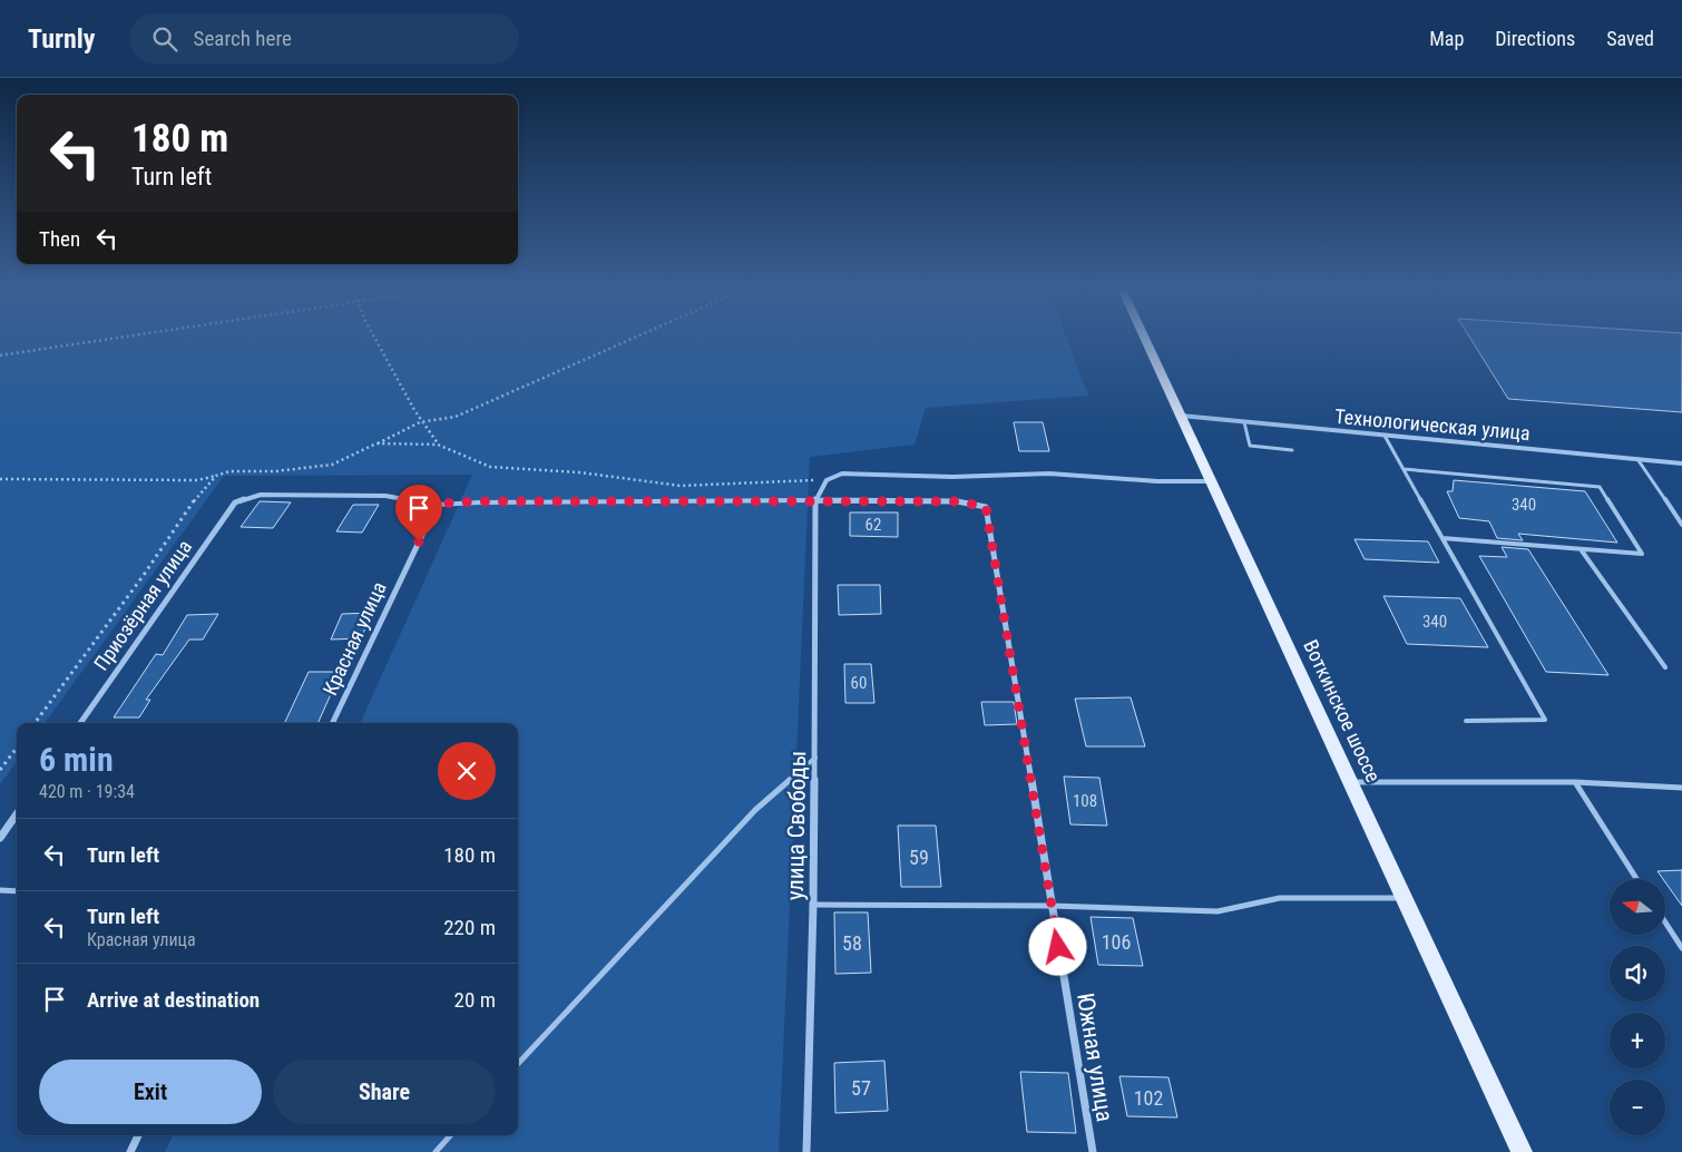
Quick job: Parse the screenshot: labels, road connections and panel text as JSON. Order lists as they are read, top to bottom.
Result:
{
  "streets": {
    "main road": ["Воткинское шоссе"],
    "street": [
      "Технологическая улица",
      "Приозёрная улица",
      "Красная улица",
      "улица Свободы",
      "Южная улица"
    ]
  },
  "crossings": [
    ["Технологическая улица", "Воткинское шоссе"],
    ["Приозёрная улица", "Красная улица"],
    ["улица Свободы", "Южная улица"]
  ],
  "house_numbers": [
    "340",
    "62",
    "340",
    "60",
    "108",
    "59",
    "106",
    "58",
    "57",
    "102"
  ],
  "north": "left",
  "page": {
    "header": "Turnly",
    "search": "Search here",
    "nav": ["Map", "Directions", "Saved"],
    "turn": ["180 m", "Turn left"],
    "then": "Then",
    "heading": ["6 min", "420 m · 19:34"],
    "list": [
      {
        "name": "Turn left",
        "value": "180 m"
      },
      {
        "name": "Turn left",
        "note": "Красная улица",
        "value": "220 m"
      },
      {
        "name": "Arrive at destination",
        "value": "20 m"
      }
    ],
    "map_buttons": ["+", "−"],
    "buttons": ["Exit", "Share"]
  }
}
